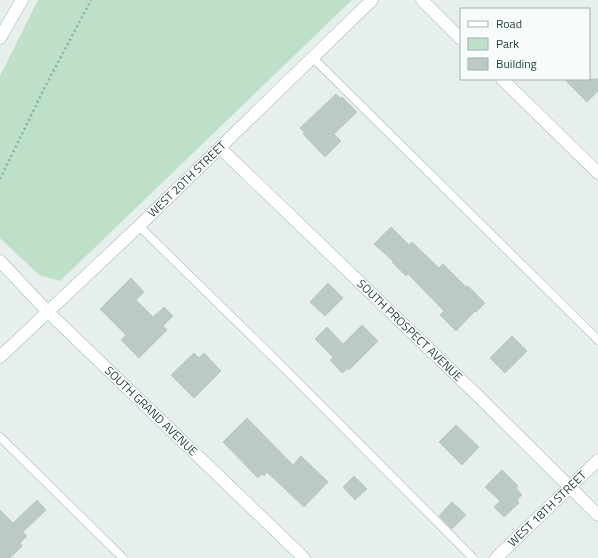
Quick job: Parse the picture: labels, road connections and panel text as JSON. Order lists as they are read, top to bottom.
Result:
{
  "streets": {
    "street": [
      "WEST 20TH STREET",
      "SOUTH PROSPECT AVENUE",
      "SOUTH GRAND AVENUE",
      "WEST 18TH STREET"
    ]
  },
  "crossings": [
    ["WEST 20TH STREET", "SOUTH PROSPECT AVENUE"],
    ["WEST 20TH STREET", "SOUTH GRAND AVENUE"],
    ["SOUTH PROSPECT AVENUE", "WEST 18TH STREET"]
  ],
  "legend": ["Road", "Park", "Building"]
}
